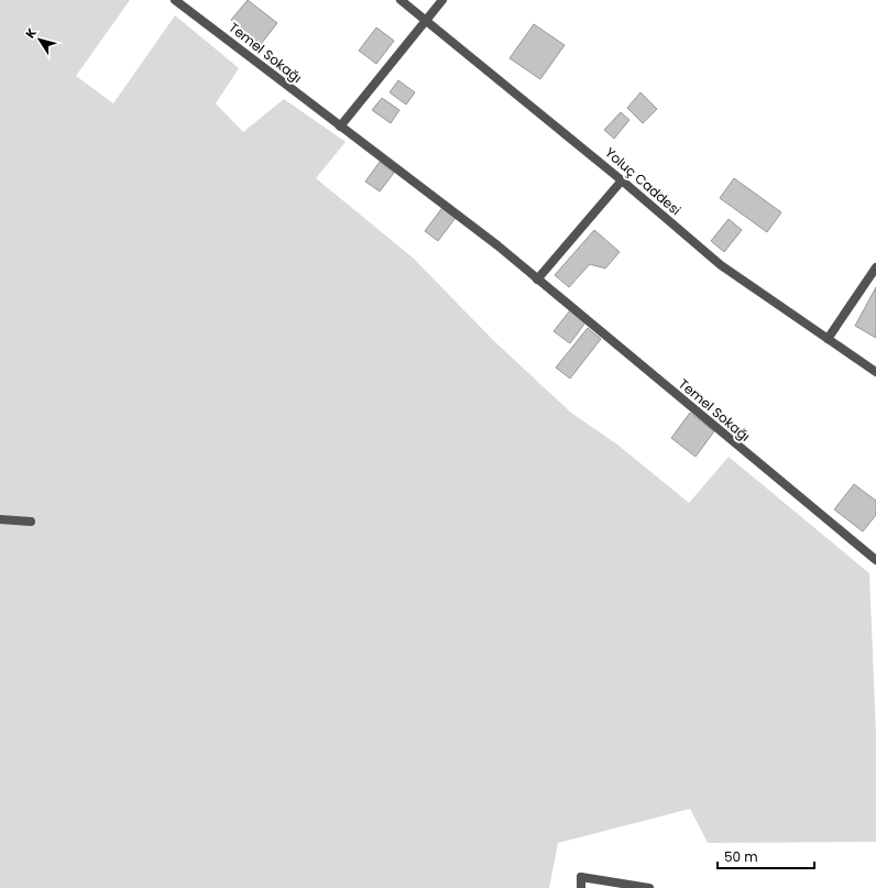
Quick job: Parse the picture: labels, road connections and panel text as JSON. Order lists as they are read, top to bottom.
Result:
{
  "streets": {
    "street": ["Temel Sokağı", "Yoluç Caddesi"]
  },
  "scale_bar": "50 m",
  "north": "top left"
}
